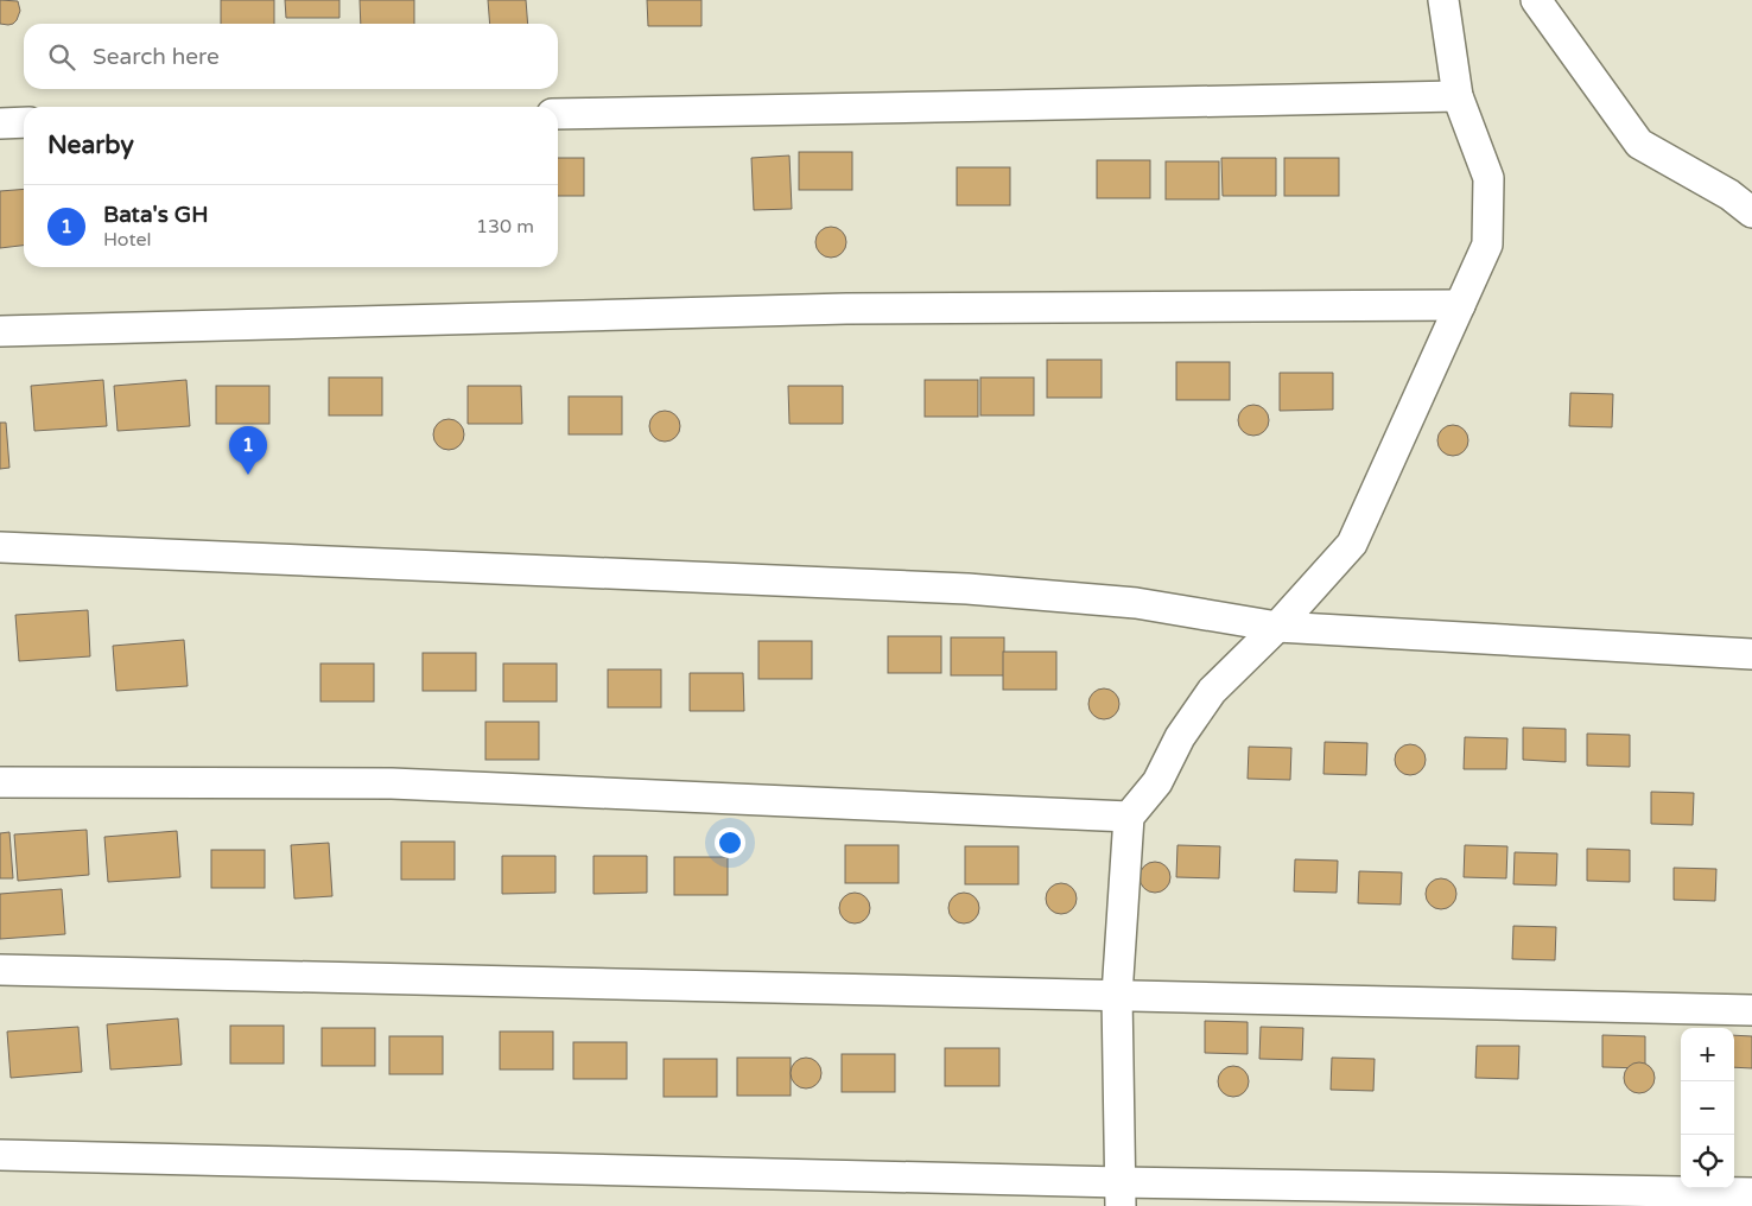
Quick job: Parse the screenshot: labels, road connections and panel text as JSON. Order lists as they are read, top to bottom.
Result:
{
  "page": {
    "search": "Search here",
    "heading": "Nearby",
    "list": [
      {
        "mark": "1",
        "name": "Bata's GH",
        "note": "Hotel",
        "value": "130 m"
      }
    ],
    "pins": "1",
    "map_buttons": ["+", "−"]
  }
}
